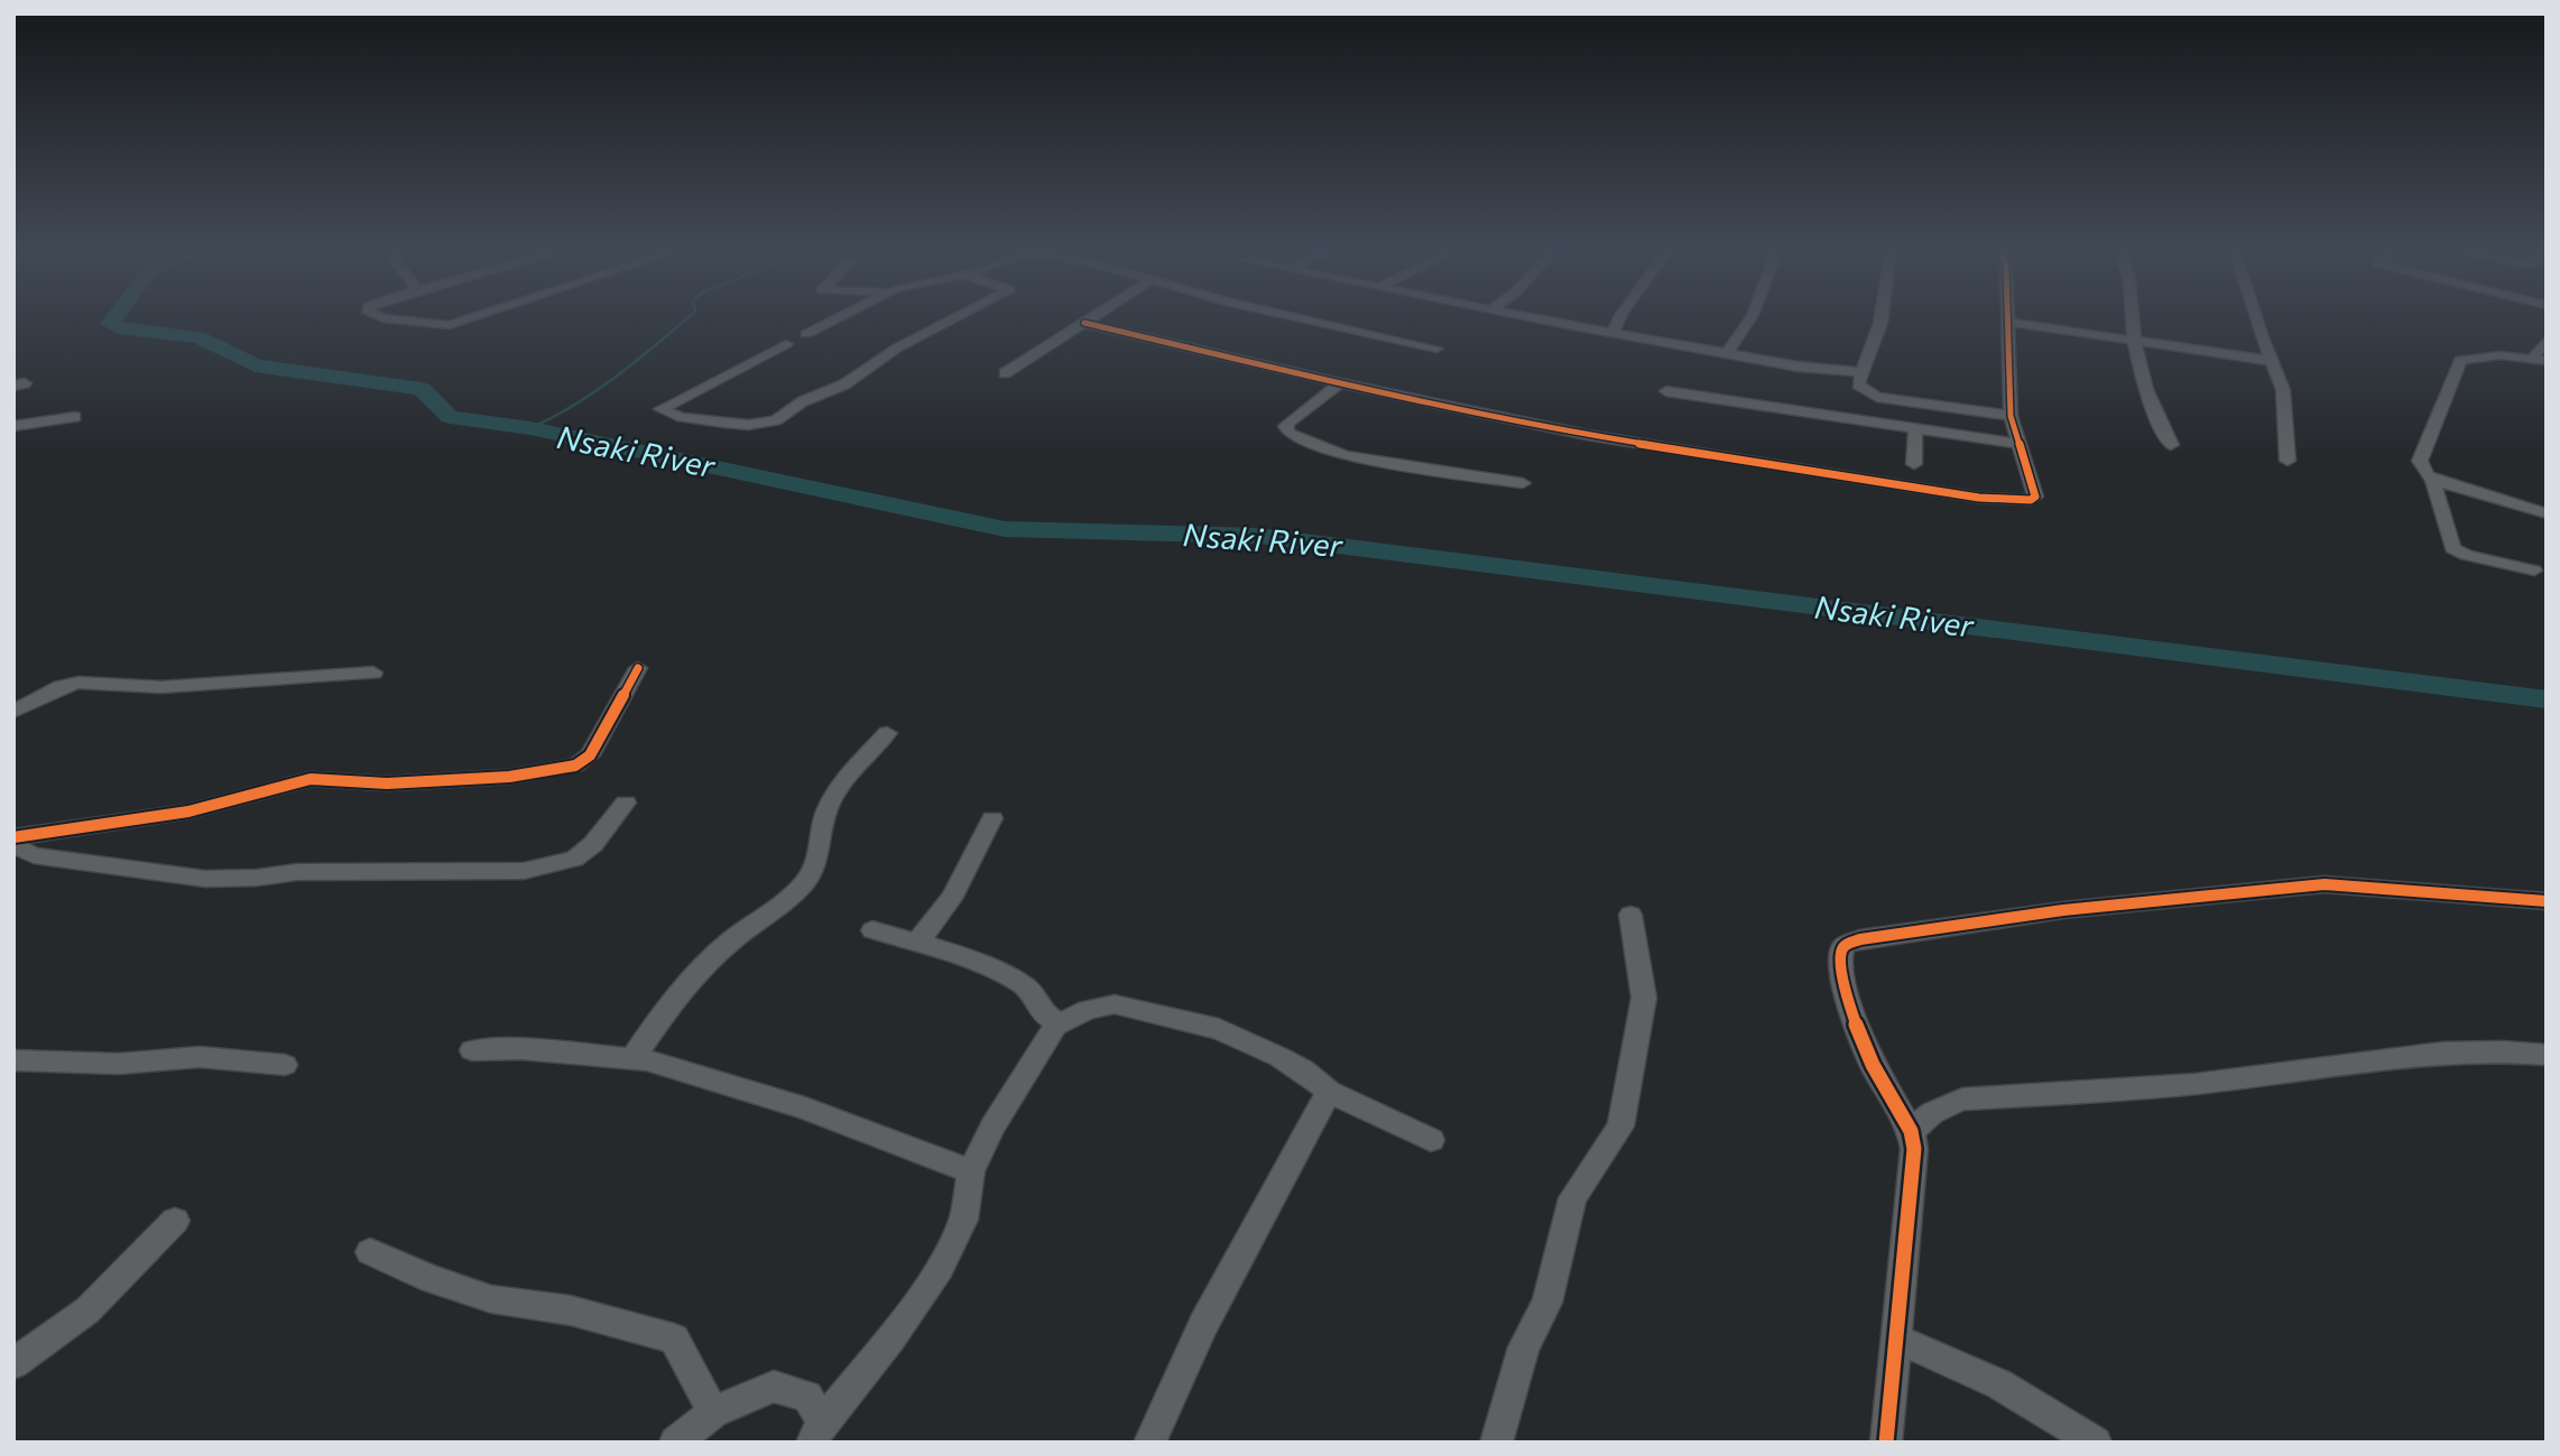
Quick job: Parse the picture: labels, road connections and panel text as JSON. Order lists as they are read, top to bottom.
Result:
{
  "water": ["Nsaki River"]
}
